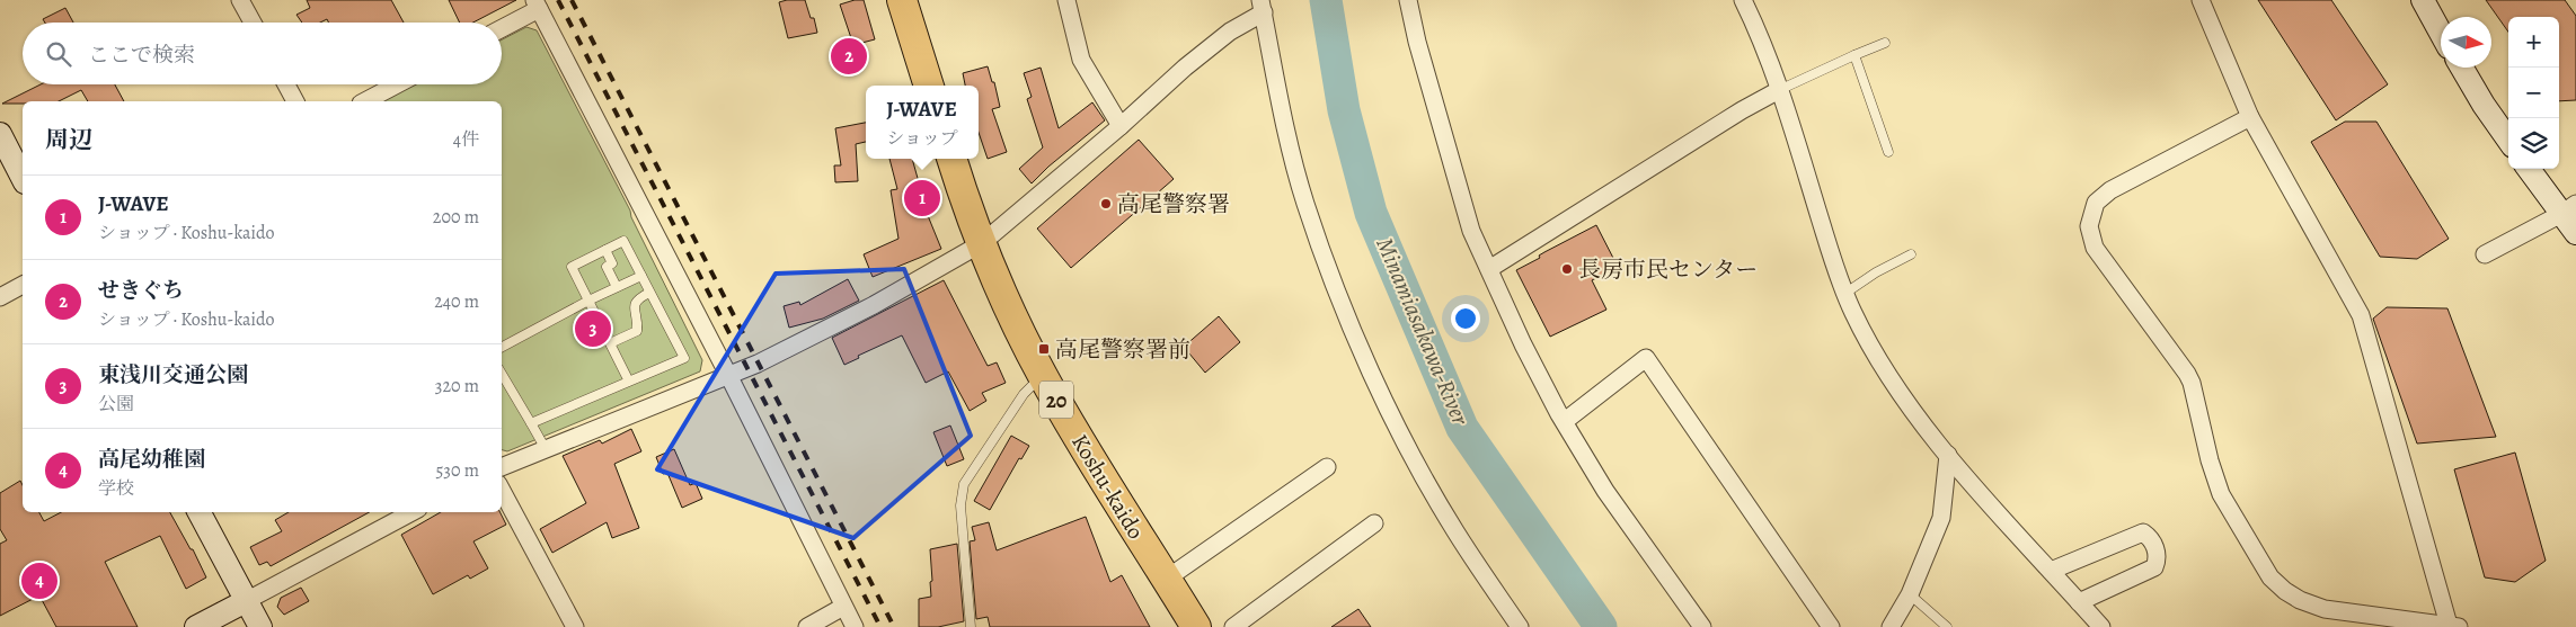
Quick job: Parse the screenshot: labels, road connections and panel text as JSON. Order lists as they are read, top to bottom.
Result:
{
  "streets": {
    "highway": ["20", "Koshu-kaido"]
  },
  "water": ["Minamiasakawa-River"],
  "places": {
    "other": ["高尾警察署", "長房市民センター"],
    "transit": ["高尾警察署前"]
  },
  "north": "right",
  "page": {
    "map_buttons": ["+", "−"],
    "search": "ここで検索",
    "pins": [
      "2",
      "1",
      "3",
      "4"
    ],
    "popup": ["J-WAVE", "ショップ"],
    "heading": ["周辺", "4件"],
    "list": [
      {
        "mark": "1",
        "name": "J-WAVE",
        "note": "ショップ · Koshu-kaido",
        "value": "200 m"
      },
      {
        "mark": "2",
        "name": "せきぐち",
        "note": "ショップ · Koshu-kaido",
        "value": "240 m"
      },
      {
        "mark": "3",
        "name": "東浅川交通公園",
        "note": "公園",
        "value": "320 m"
      },
      {
        "mark": "4",
        "name": "高尾幼稚園",
        "note": "学校",
        "value": "530 m"
      }
    ]
  }
}
